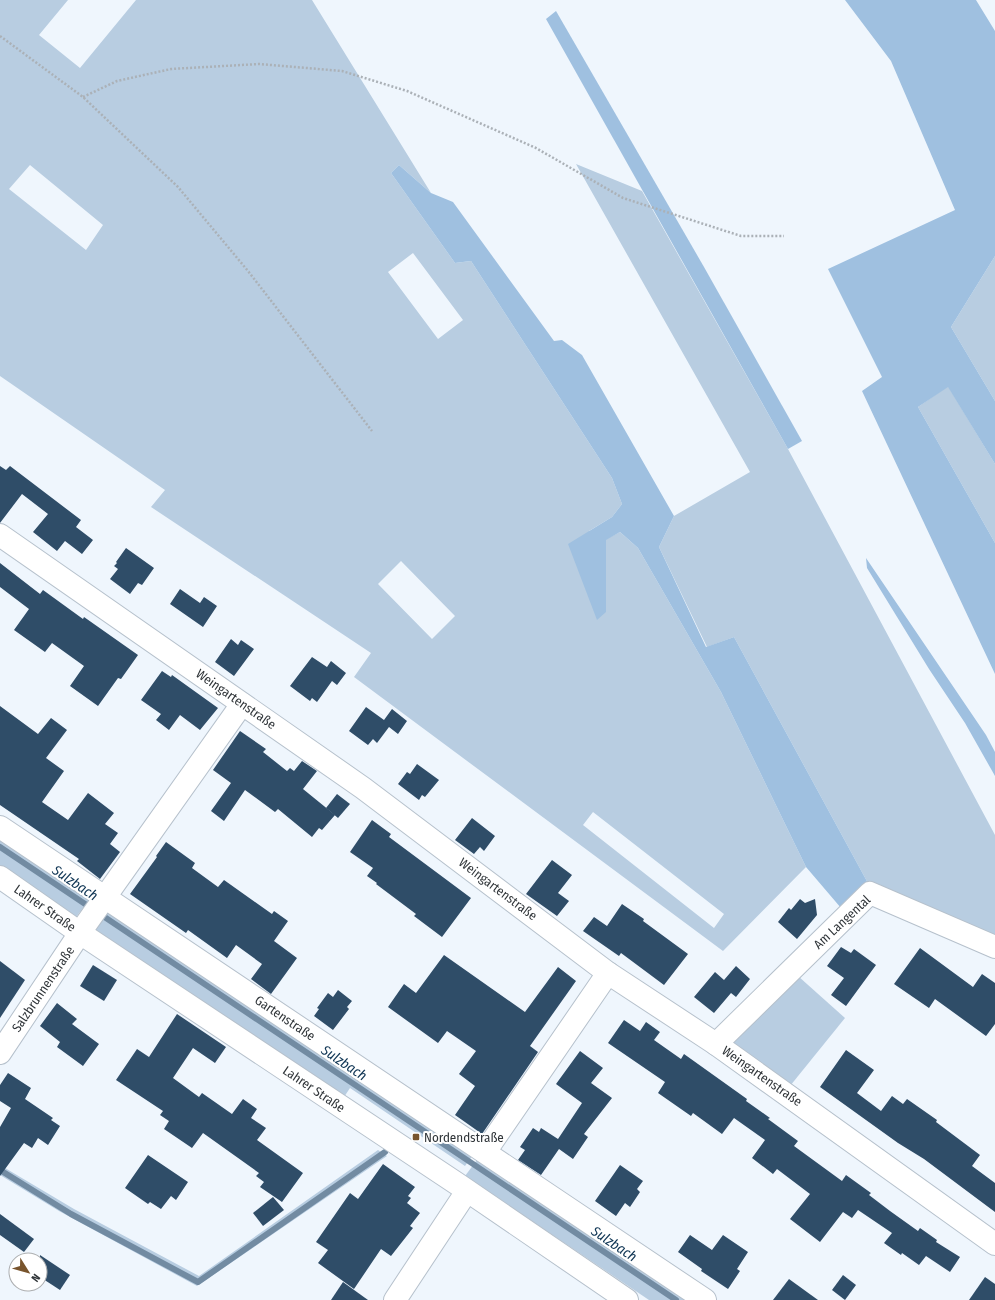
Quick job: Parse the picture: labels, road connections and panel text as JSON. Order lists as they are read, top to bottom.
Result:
{
  "streets": {
    "street": [
      "Weingartenstraße",
      "Lahrer Straße",
      "Am Langental",
      "Salzbrunnenstraße",
      "Gartenstraße"
    ]
  },
  "crossings": [
    ["Weingartenstraße", "Am Langental"],
    ["Lahrer Straße", "Salzbrunnenstraße"]
  ],
  "water": ["Sulzbach"],
  "places": {
    "transit": ["Nordendstraße"]
  },
  "north": "bottom right"
}
